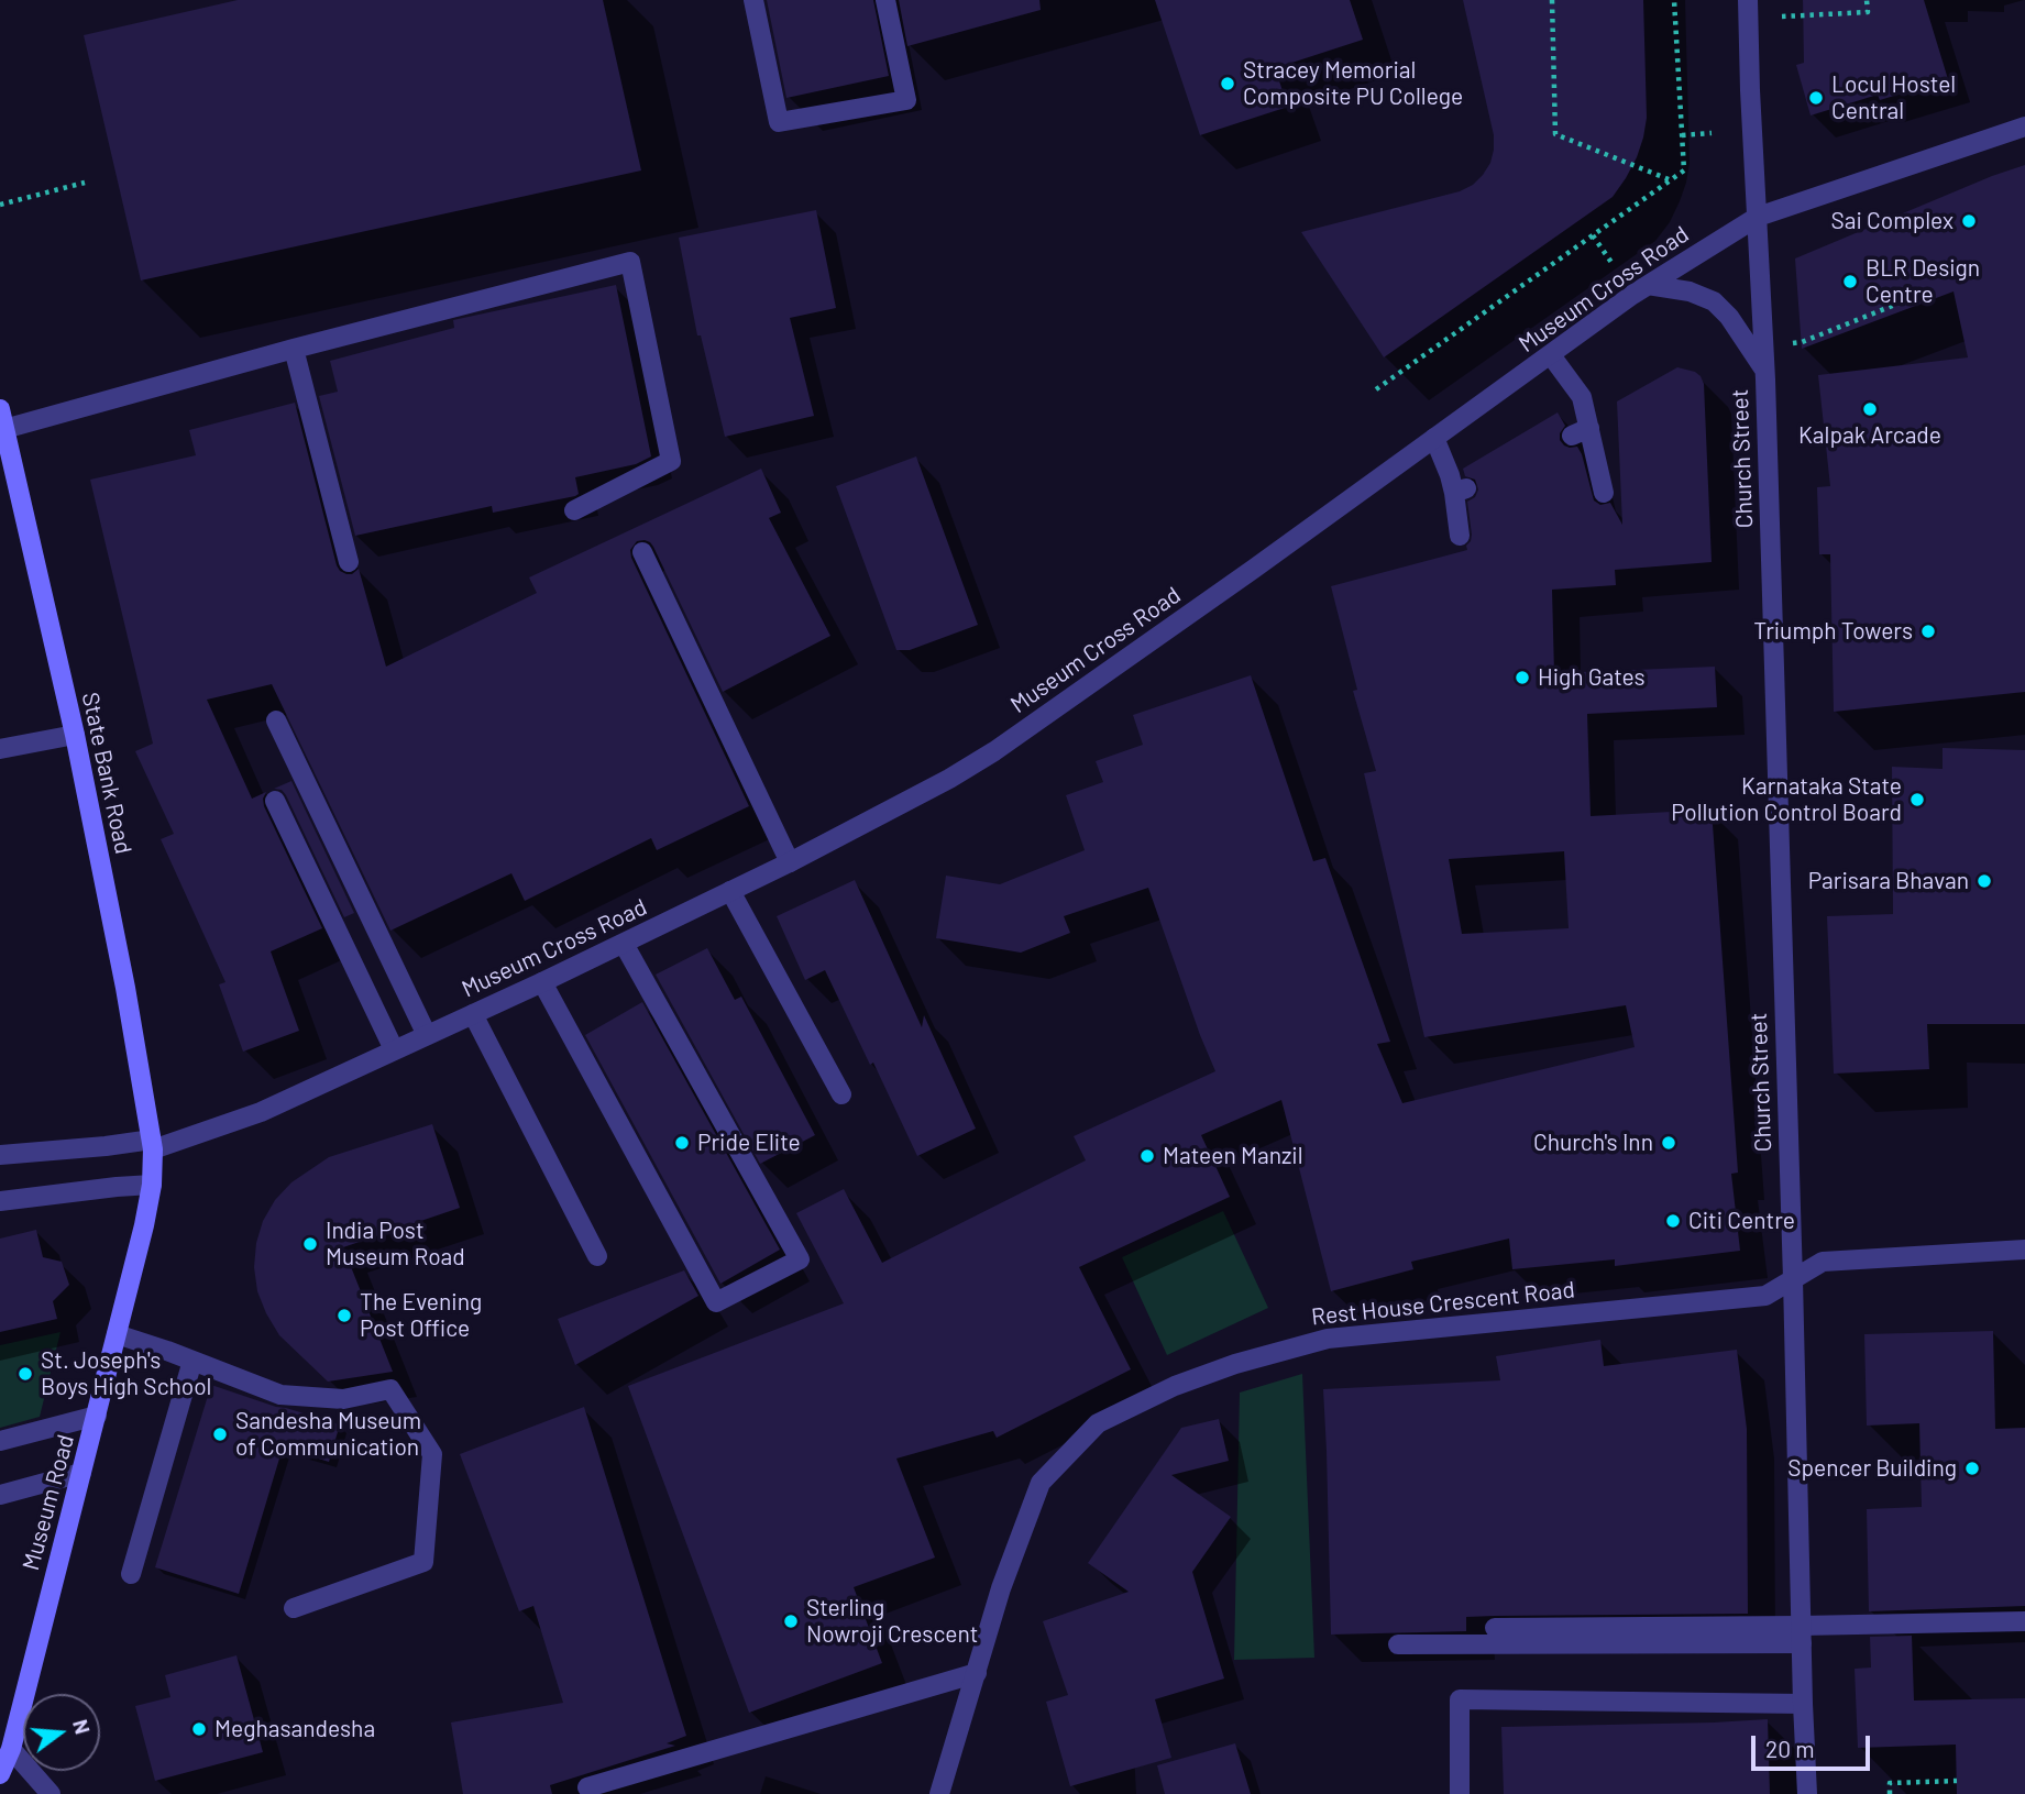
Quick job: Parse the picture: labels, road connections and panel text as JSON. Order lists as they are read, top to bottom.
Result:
{
  "streets": {
    "main road": ["State Bank Road", "Museum Road"],
    "street": ["Museum Cross Road", "Church Street", "Rest House Crescent Road"]
  },
  "crossings": [
    ["Museum Cross Road", "Church Street"],
    ["Museum Cross Road", "State Bank Road"],
    ["Museum Cross Road", "Museum Road"],
    ["Church Street", "Rest House Crescent Road"],
    ["State Bank Road", "Museum Road"]
  ],
  "places": [
    "Stracey Memorial Composite PU College",
    "Locul Hostel Central",
    "Sai Complex",
    "BLR Design Centre",
    "Kalpak Arcade",
    "Triumph Towers",
    "High Gates",
    "Karnataka State Pollution Control Board",
    "Parisara Bhavan",
    "Pride Elite",
    "Church's Inn",
    "Mateen Manzil",
    "Citi Centre",
    "India Post Museum Road",
    "The Evening Post Office",
    "St. Joseph's Boys High School",
    "Sandesha Museum of Communication",
    "Spencer Building",
    "Sterling Nowroji Crescent",
    "Meghasandesha"
  ],
  "scale_bar": "20 m",
  "north": "right"
}
